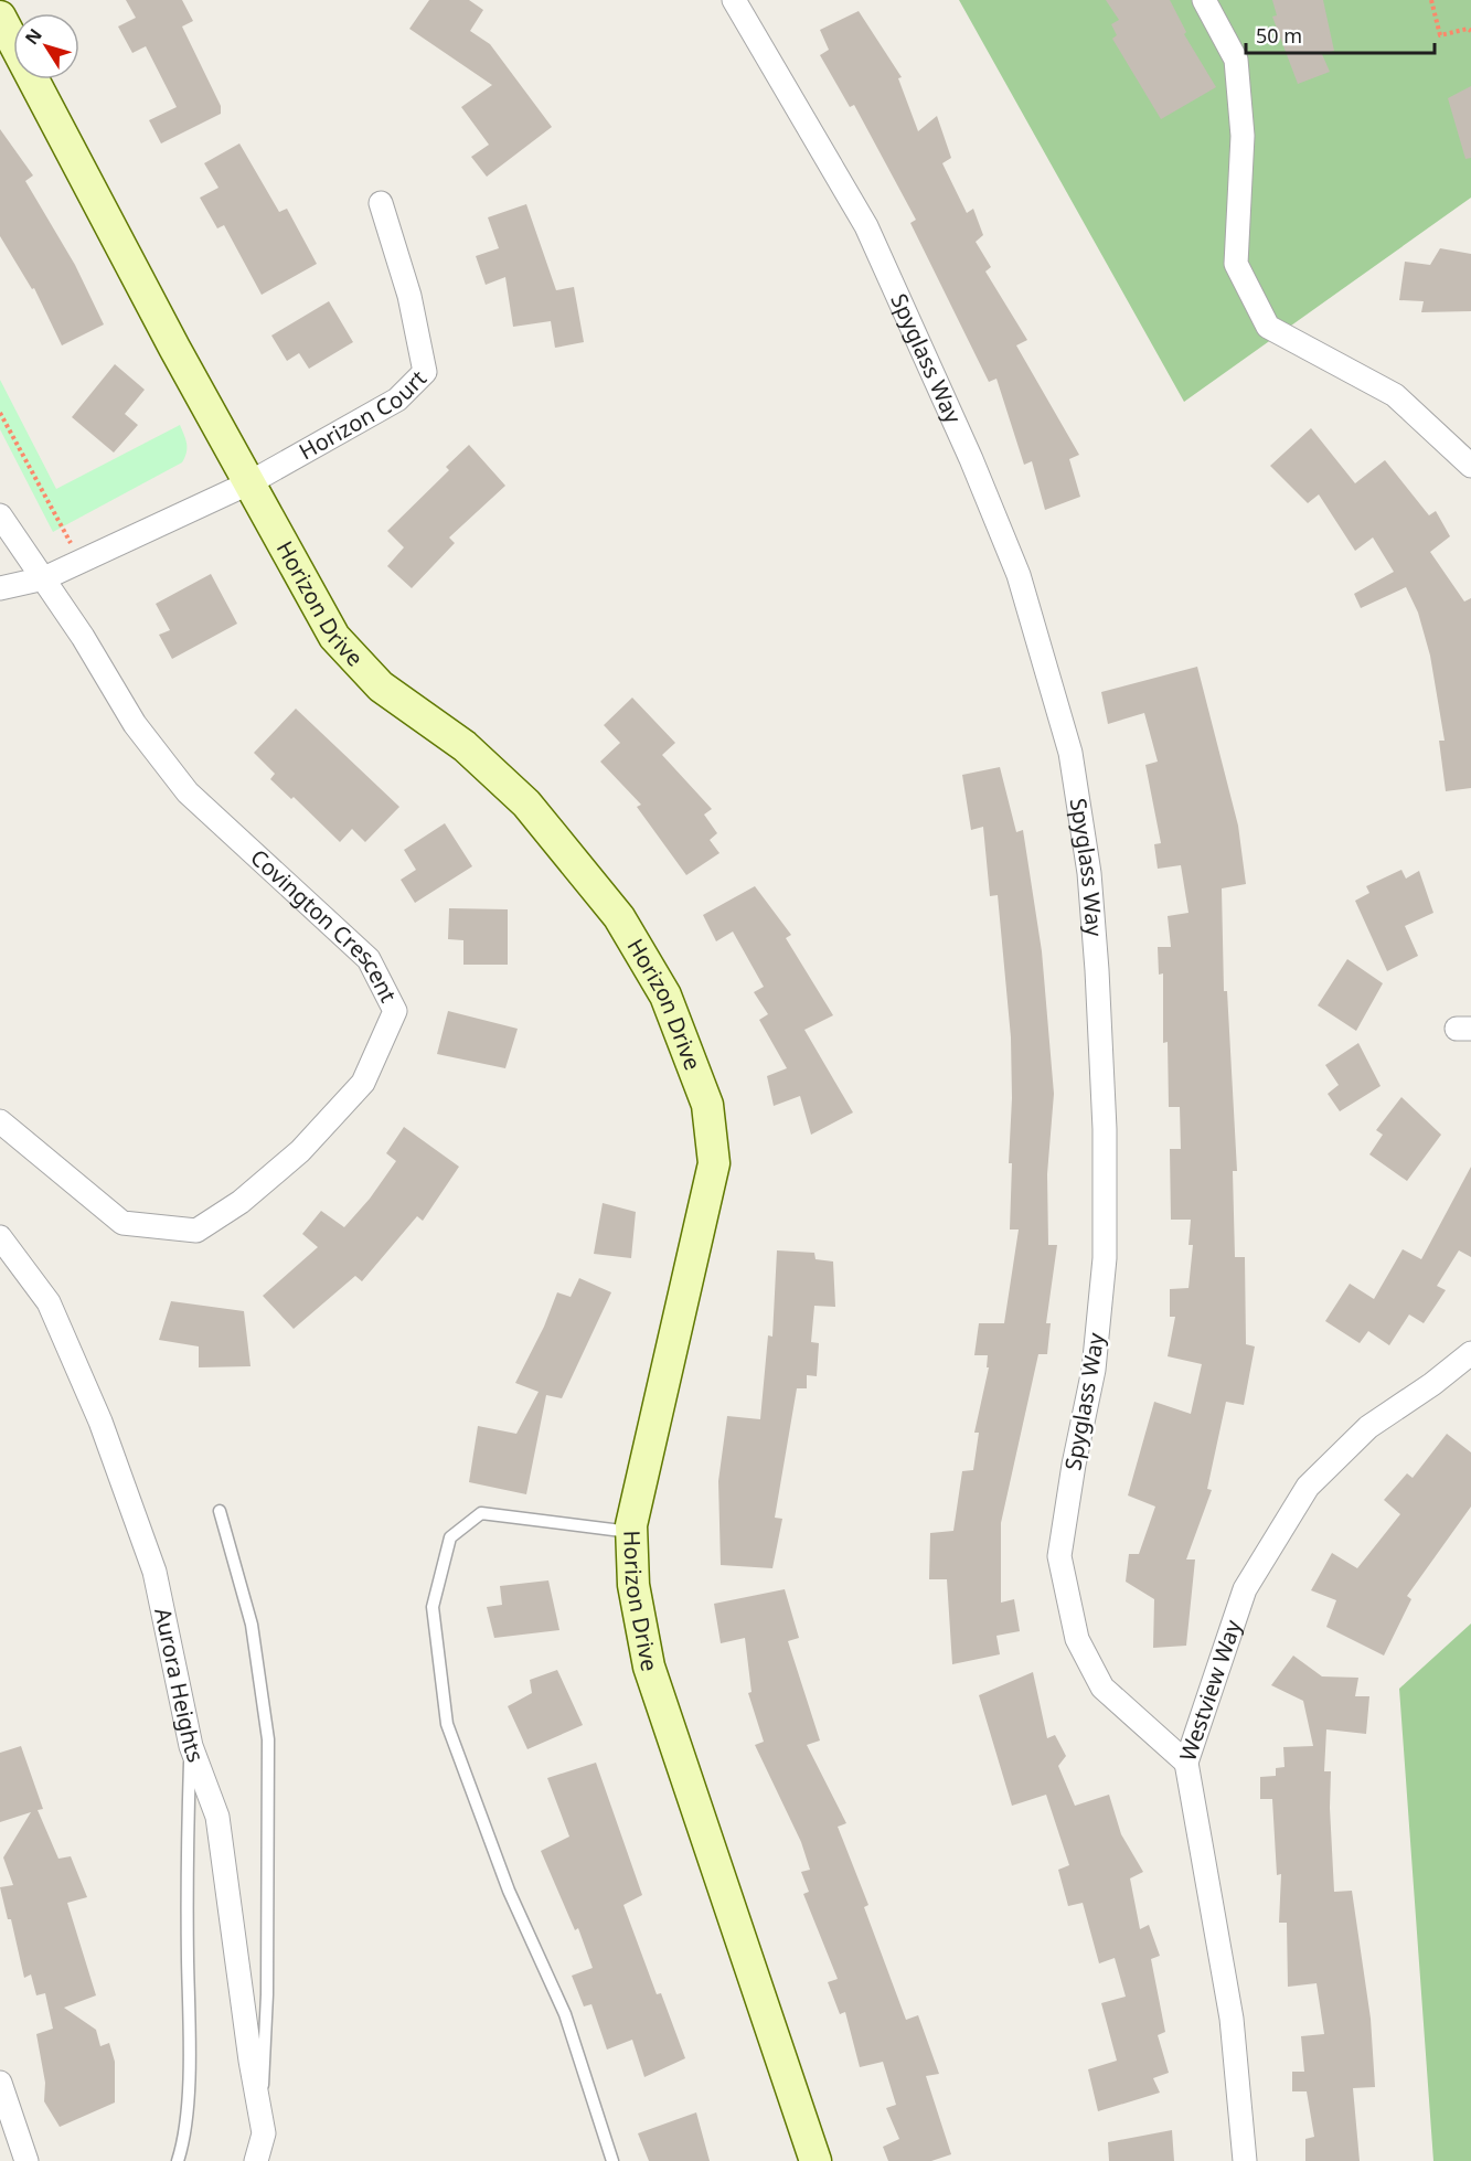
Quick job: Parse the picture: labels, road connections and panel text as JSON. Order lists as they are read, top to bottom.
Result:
{
  "streets": {
    "street": [
      "Spyglass Way",
      "Horizon Court",
      "Horizon Drive",
      "Covington Crescent",
      "Aurora Heights",
      "Westview Way"
    ]
  },
  "crossings": [
    ["Spyglass Way", "Westview Way"],
    ["Horizon Court", "Horizon Drive"]
  ],
  "scale_bar": "50 m",
  "north": "top left"
}
